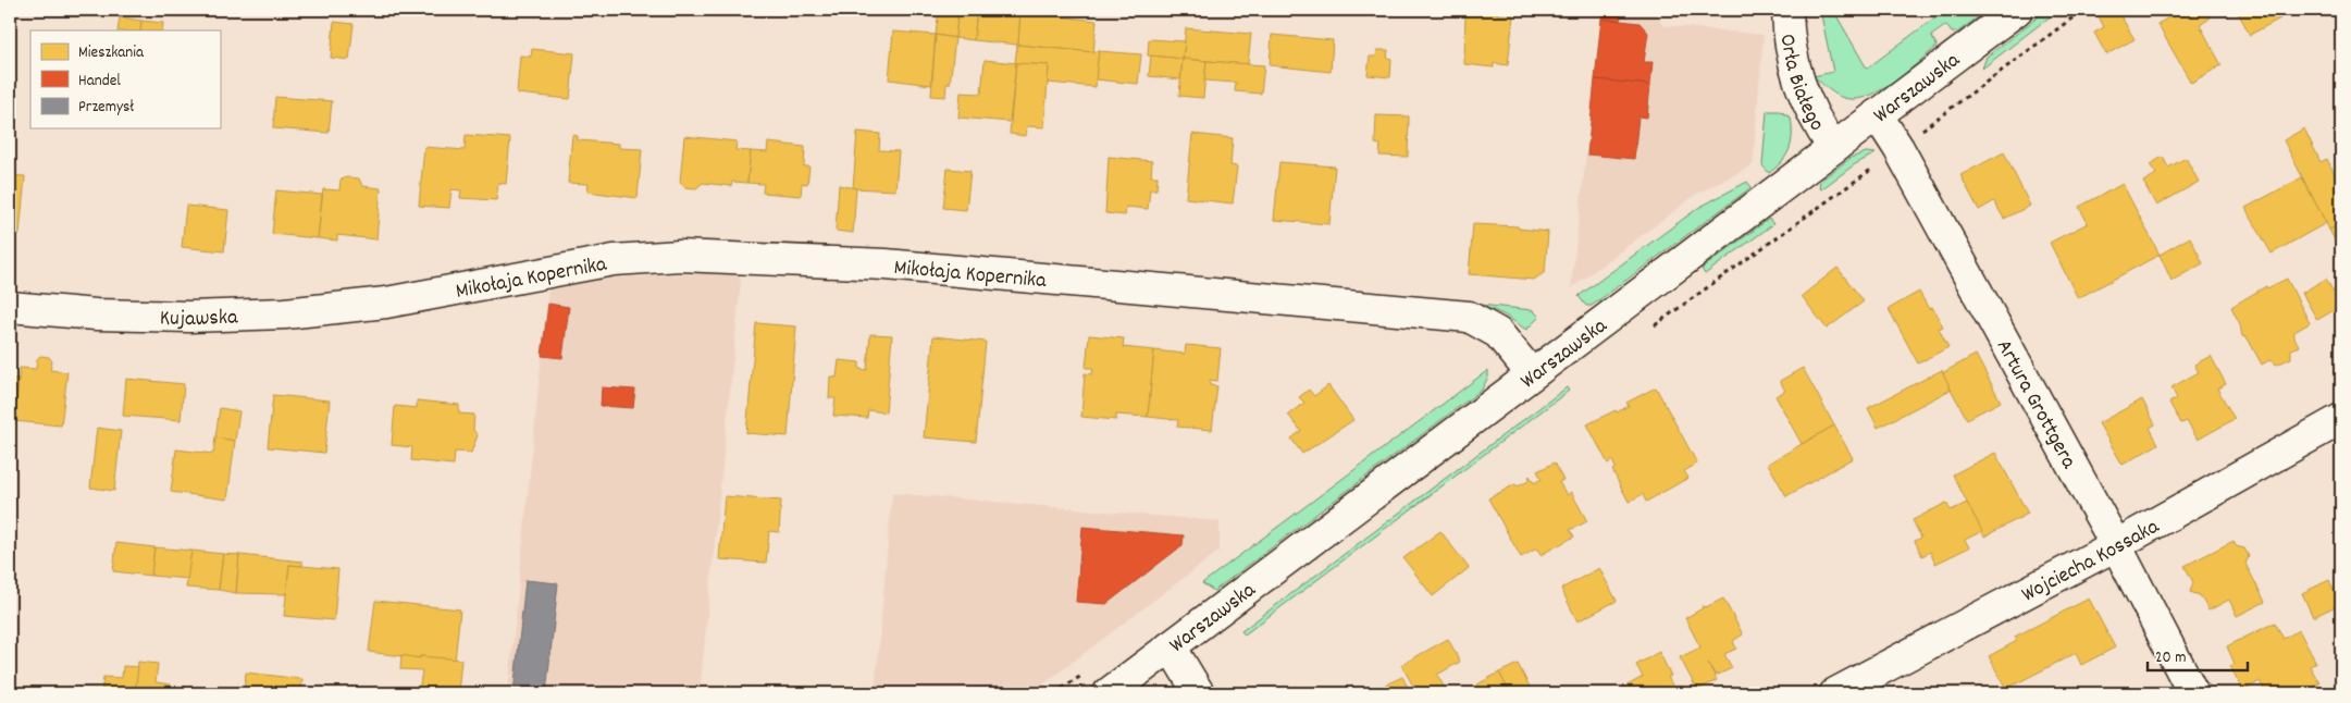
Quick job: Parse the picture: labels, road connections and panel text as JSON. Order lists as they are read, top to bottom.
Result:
{
  "streets": {
    "street": [
      "Orła Białego",
      "Warszawska",
      "Mikołaja Kopernika",
      "Kujawska",
      "Artura Grottgera",
      "Wojciecha Kossaka"
    ]
  },
  "crossings": [
    ["Orła Białego", "Warszawska"],
    ["Warszawska", "Mikołaja Kopernika"],
    ["Warszawska", "Artura Grottgera"],
    ["Mikołaja Kopernika", "Kujawska"],
    ["Artura Grottgera", "Wojciecha Kossaka"]
  ],
  "legend": ["Mieszkania", "Handel", "Przemysł"],
  "scale_bar": "20 m"
}
